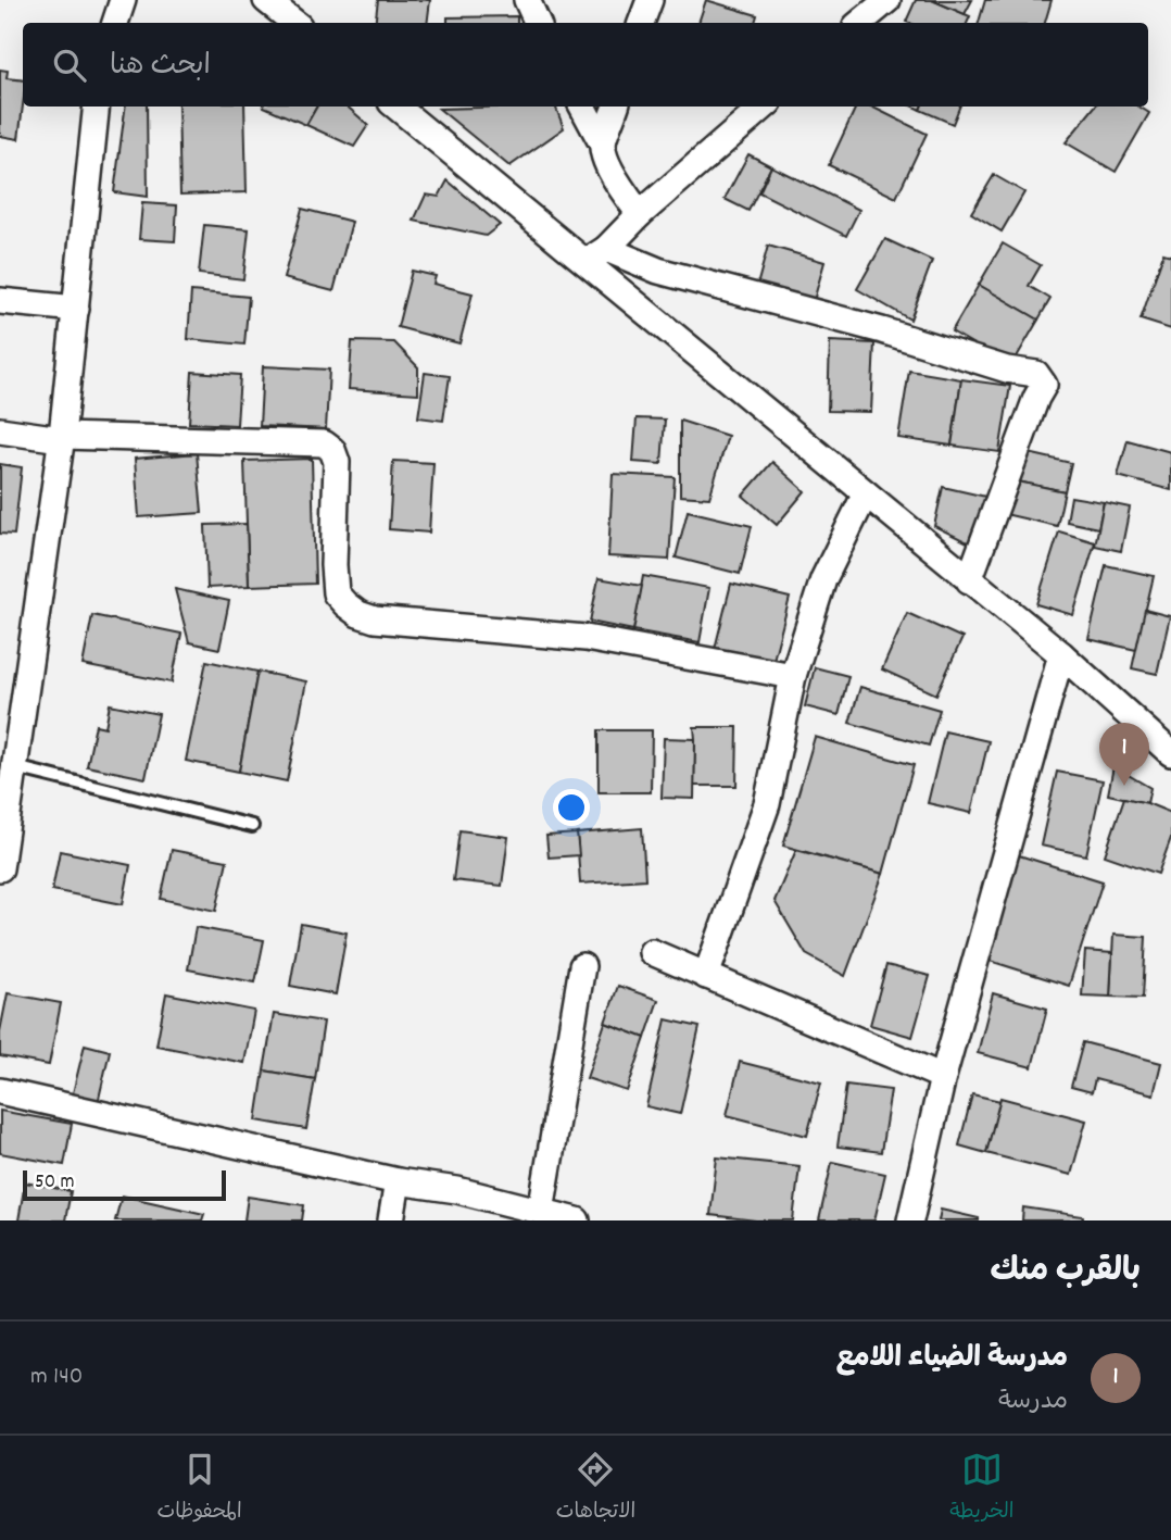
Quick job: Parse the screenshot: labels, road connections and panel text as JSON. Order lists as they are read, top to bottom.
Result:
{
  "scale_bar": "50 m",
  "page": {
    "search": "ابحث هنا",
    "pins": "1",
    "scale": "50 m",
    "heading": "بالقرب منك",
    "list": [
      {
        "mark": "1",
        "name": "مدرسة الضياء اللامع",
        "note": "مدرسة",
        "value": "140 m"
      }
    ],
    "nav": ["الخريطة", "الاتجاهات", "المحفوظات"]
  }
}
